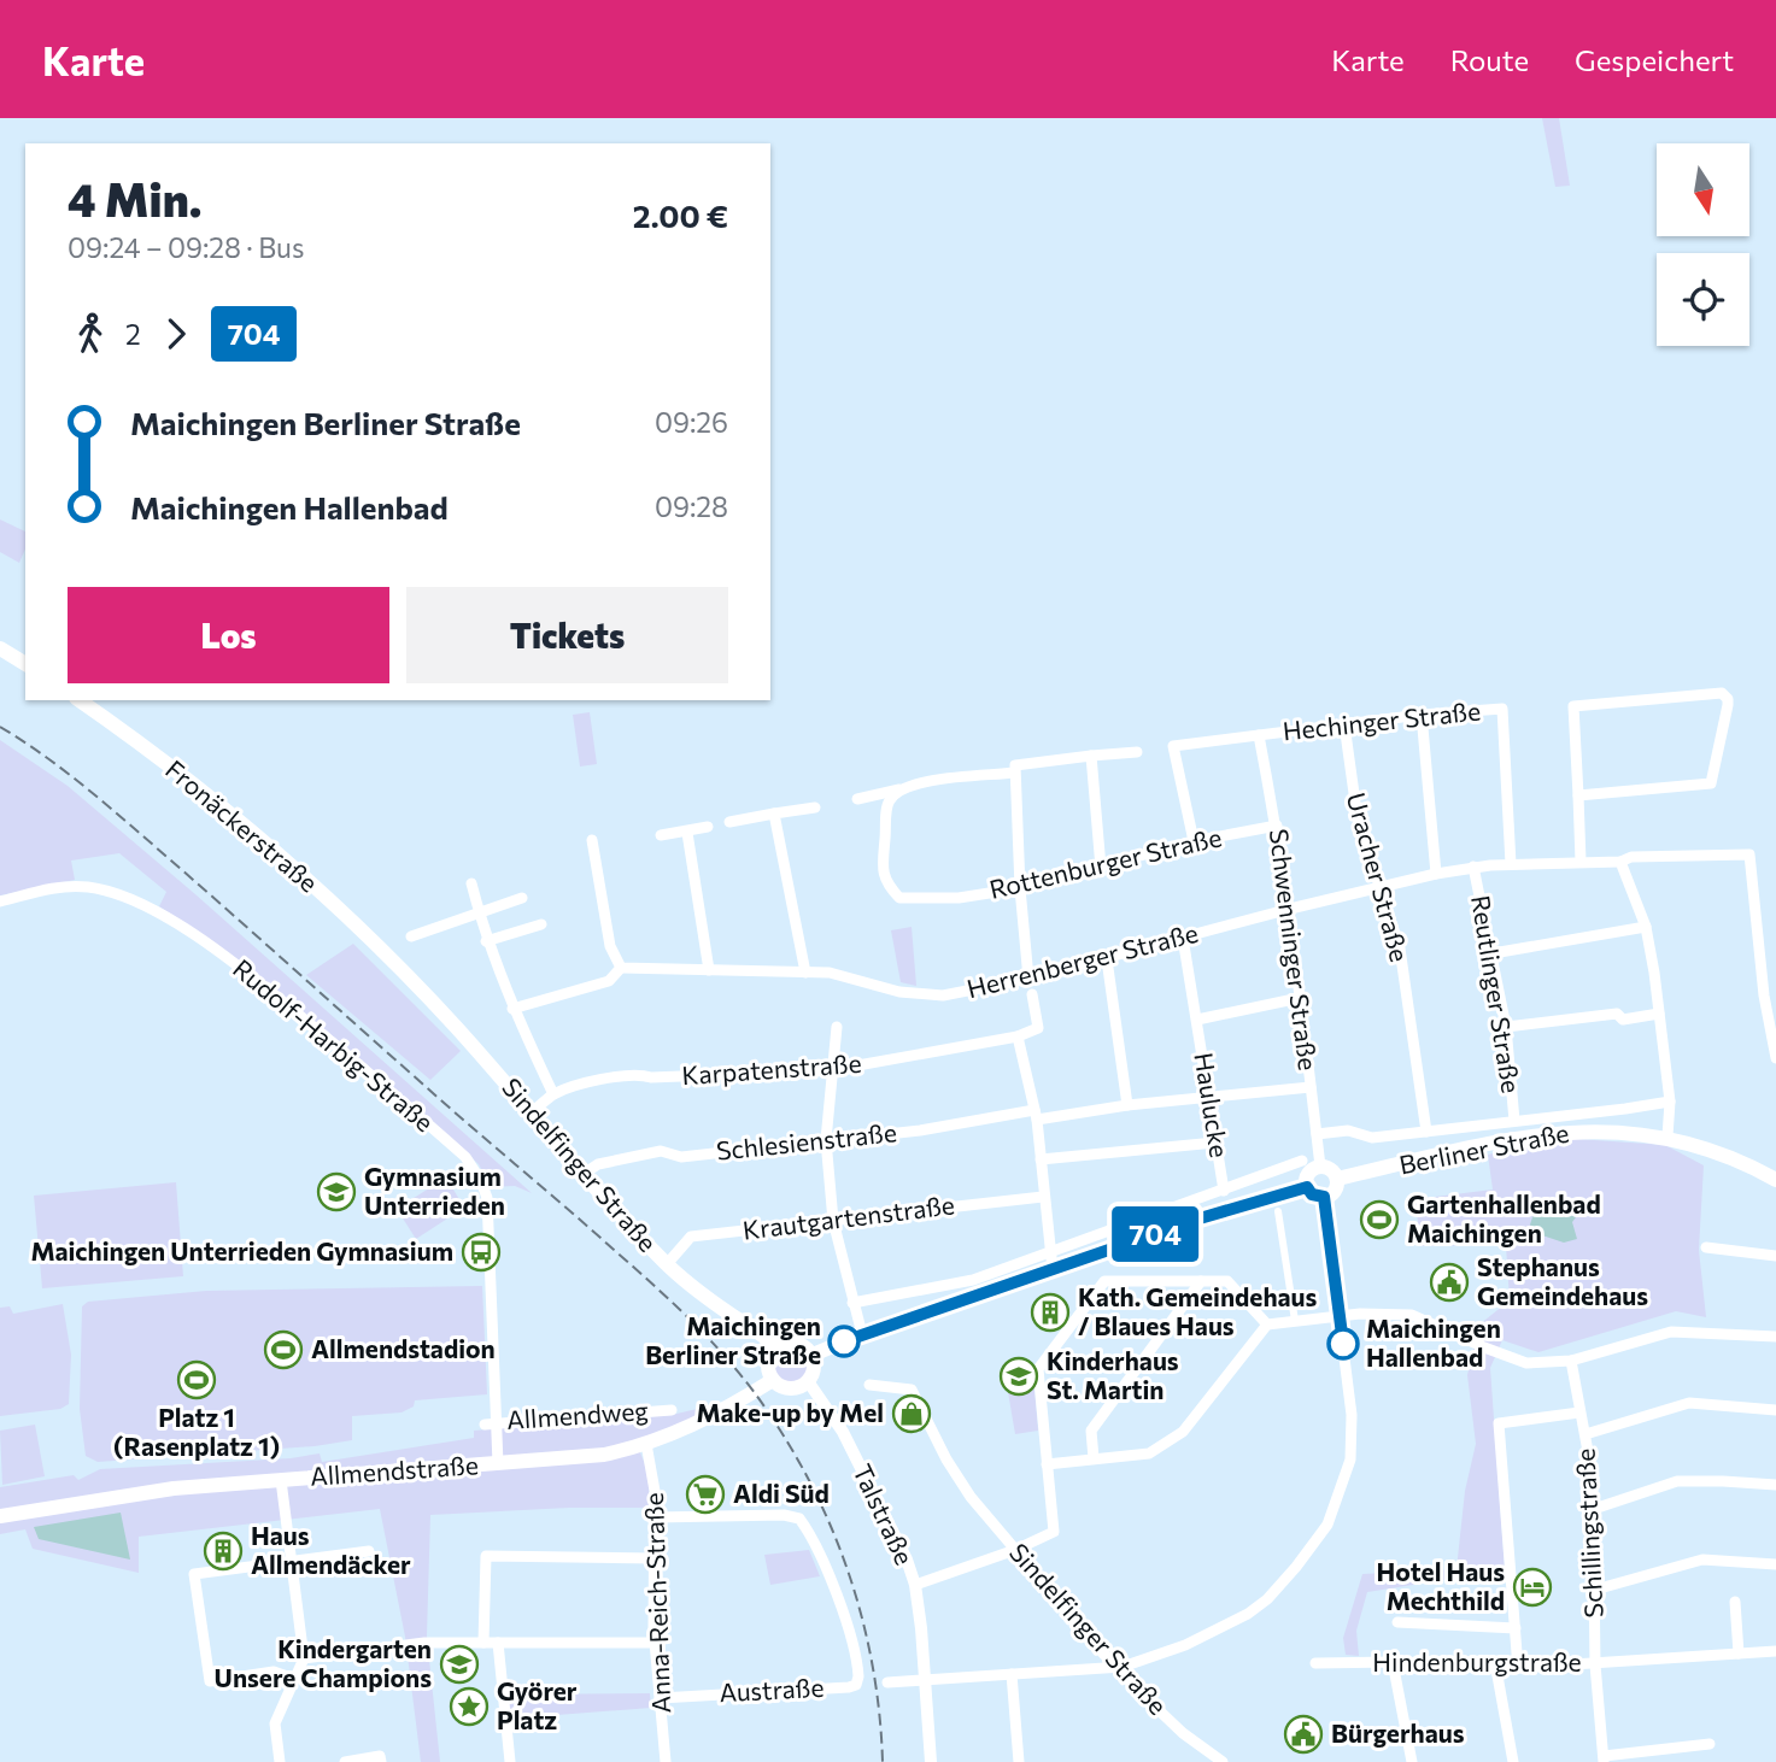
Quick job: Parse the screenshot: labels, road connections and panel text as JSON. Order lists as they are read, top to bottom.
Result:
{
  "streets": {
    "main road": [
      "Fronäckerstraße",
      "Berliner Straße",
      "Sindelfinger Straße",
      "Allmendstraße"
    ],
    "street": [
      "Hechinger Straße",
      "Rottenburger Straße",
      "Uracher Straße",
      "Schwenninger Straße",
      "Herrenberger Straße",
      "Reutlinger Straße",
      "Rudolf-Harbig-Straße",
      "Karpatenstraße",
      "Haulucke",
      "Schlesienstraße",
      "Krautgartenstraße",
      "Allmendweg",
      "Talstraße",
      "Schillingstraße",
      "Anna-Reich-Straße",
      "Hindenburgstraße",
      "Austraße"
    ]
  },
  "crossings": [
    ["Hechinger Straße", "Rottenburger Straße"],
    ["Hechinger Straße", "Uracher Straße"],
    ["Hechinger Straße", "Schwenninger Straße"],
    ["Hechinger Straße", "Herrenberger Straße"],
    ["Fronäckerstraße", "Sindelfinger Straße"],
    ["Rottenburger Straße", "Schwenninger Straße"],
    ["Uracher Straße", "Herrenberger Straße"],
    ["Schwenninger Straße", "Herrenberger Straße"],
    ["Schwenninger Straße", "Haulucke"],
    ["Schwenninger Straße", "Schlesienstraße"],
    ["Schwenninger Straße", "Berliner Straße"],
    ["Herrenberger Straße", "Reutlinger Straße"],
    ["Herrenberger Straße", "Haulucke"],
    ["Rudolf-Harbig-Straße", "Allmendweg"],
    ["Rudolf-Harbig-Straße", "Allmendstraße"],
    ["Karpatenstraße", "Sindelfinger Straße"],
    ["Haulucke", "Schlesienstraße"],
    ["Schlesienstraße", "Sindelfinger Straße"],
    ["Sindelfinger Straße", "Krautgartenstraße"],
    ["Sindelfinger Straße", "Allmendstraße"],
    ["Sindelfinger Straße", "Talstraße"],
    ["Allmendstraße", "Talstraße"],
    ["Allmendstraße", "Anna-Reich-Straße"],
    ["Schillingstraße", "Hindenburgstraße"],
    ["Anna-Reich-Straße", "Austraße"]
  ],
  "places": {
    "school or university": ["Gymnasium Unterrieden", "Kinderhaus St. Martin", "Kindergarten Unsere Champions"],
    "sports": ["Gartenhallenbad Maichingen", "Allmendstadion", "Platz 1 (Rasenplatz 1)"],
    "bus stop": ["Maichingen Unterrieden Gymnasium"],
    "public building": ["Stephanus Gemeindehaus", "Bürgerhaus"],
    "building": ["Kath. Gemeindehaus / Blaues Haus", "Haus Allmendäcker"],
    "other": ["Maichingen Berliner Straße", "Maichingen Hallenbad"],
    "shop": ["Make-up by Mel"],
    "supermarket": ["Aldi Süd"],
    "hotel": ["Hotel Haus Mechthild"],
    "place": ["Györer Platz"]
  },
  "lines": ["bus line 704"],
  "north": "bottom",
  "page": {
    "header": "Karte",
    "nav": ["Karte", "Route", "Gespeichert"],
    "on_map": "704",
    "heading": ["4 Min.", "09:24 – 09:28 · Bus", "2.00 €"],
    "legs": ["2", "704"],
    "list": [
      {
        "name": "Maichingen Berliner Straße",
        "value": "09:26"
      },
      {
        "name": "Maichingen Hallenbad",
        "value": "09:28"
      }
    ],
    "buttons": ["Los", "Tickets"]
  }
}
